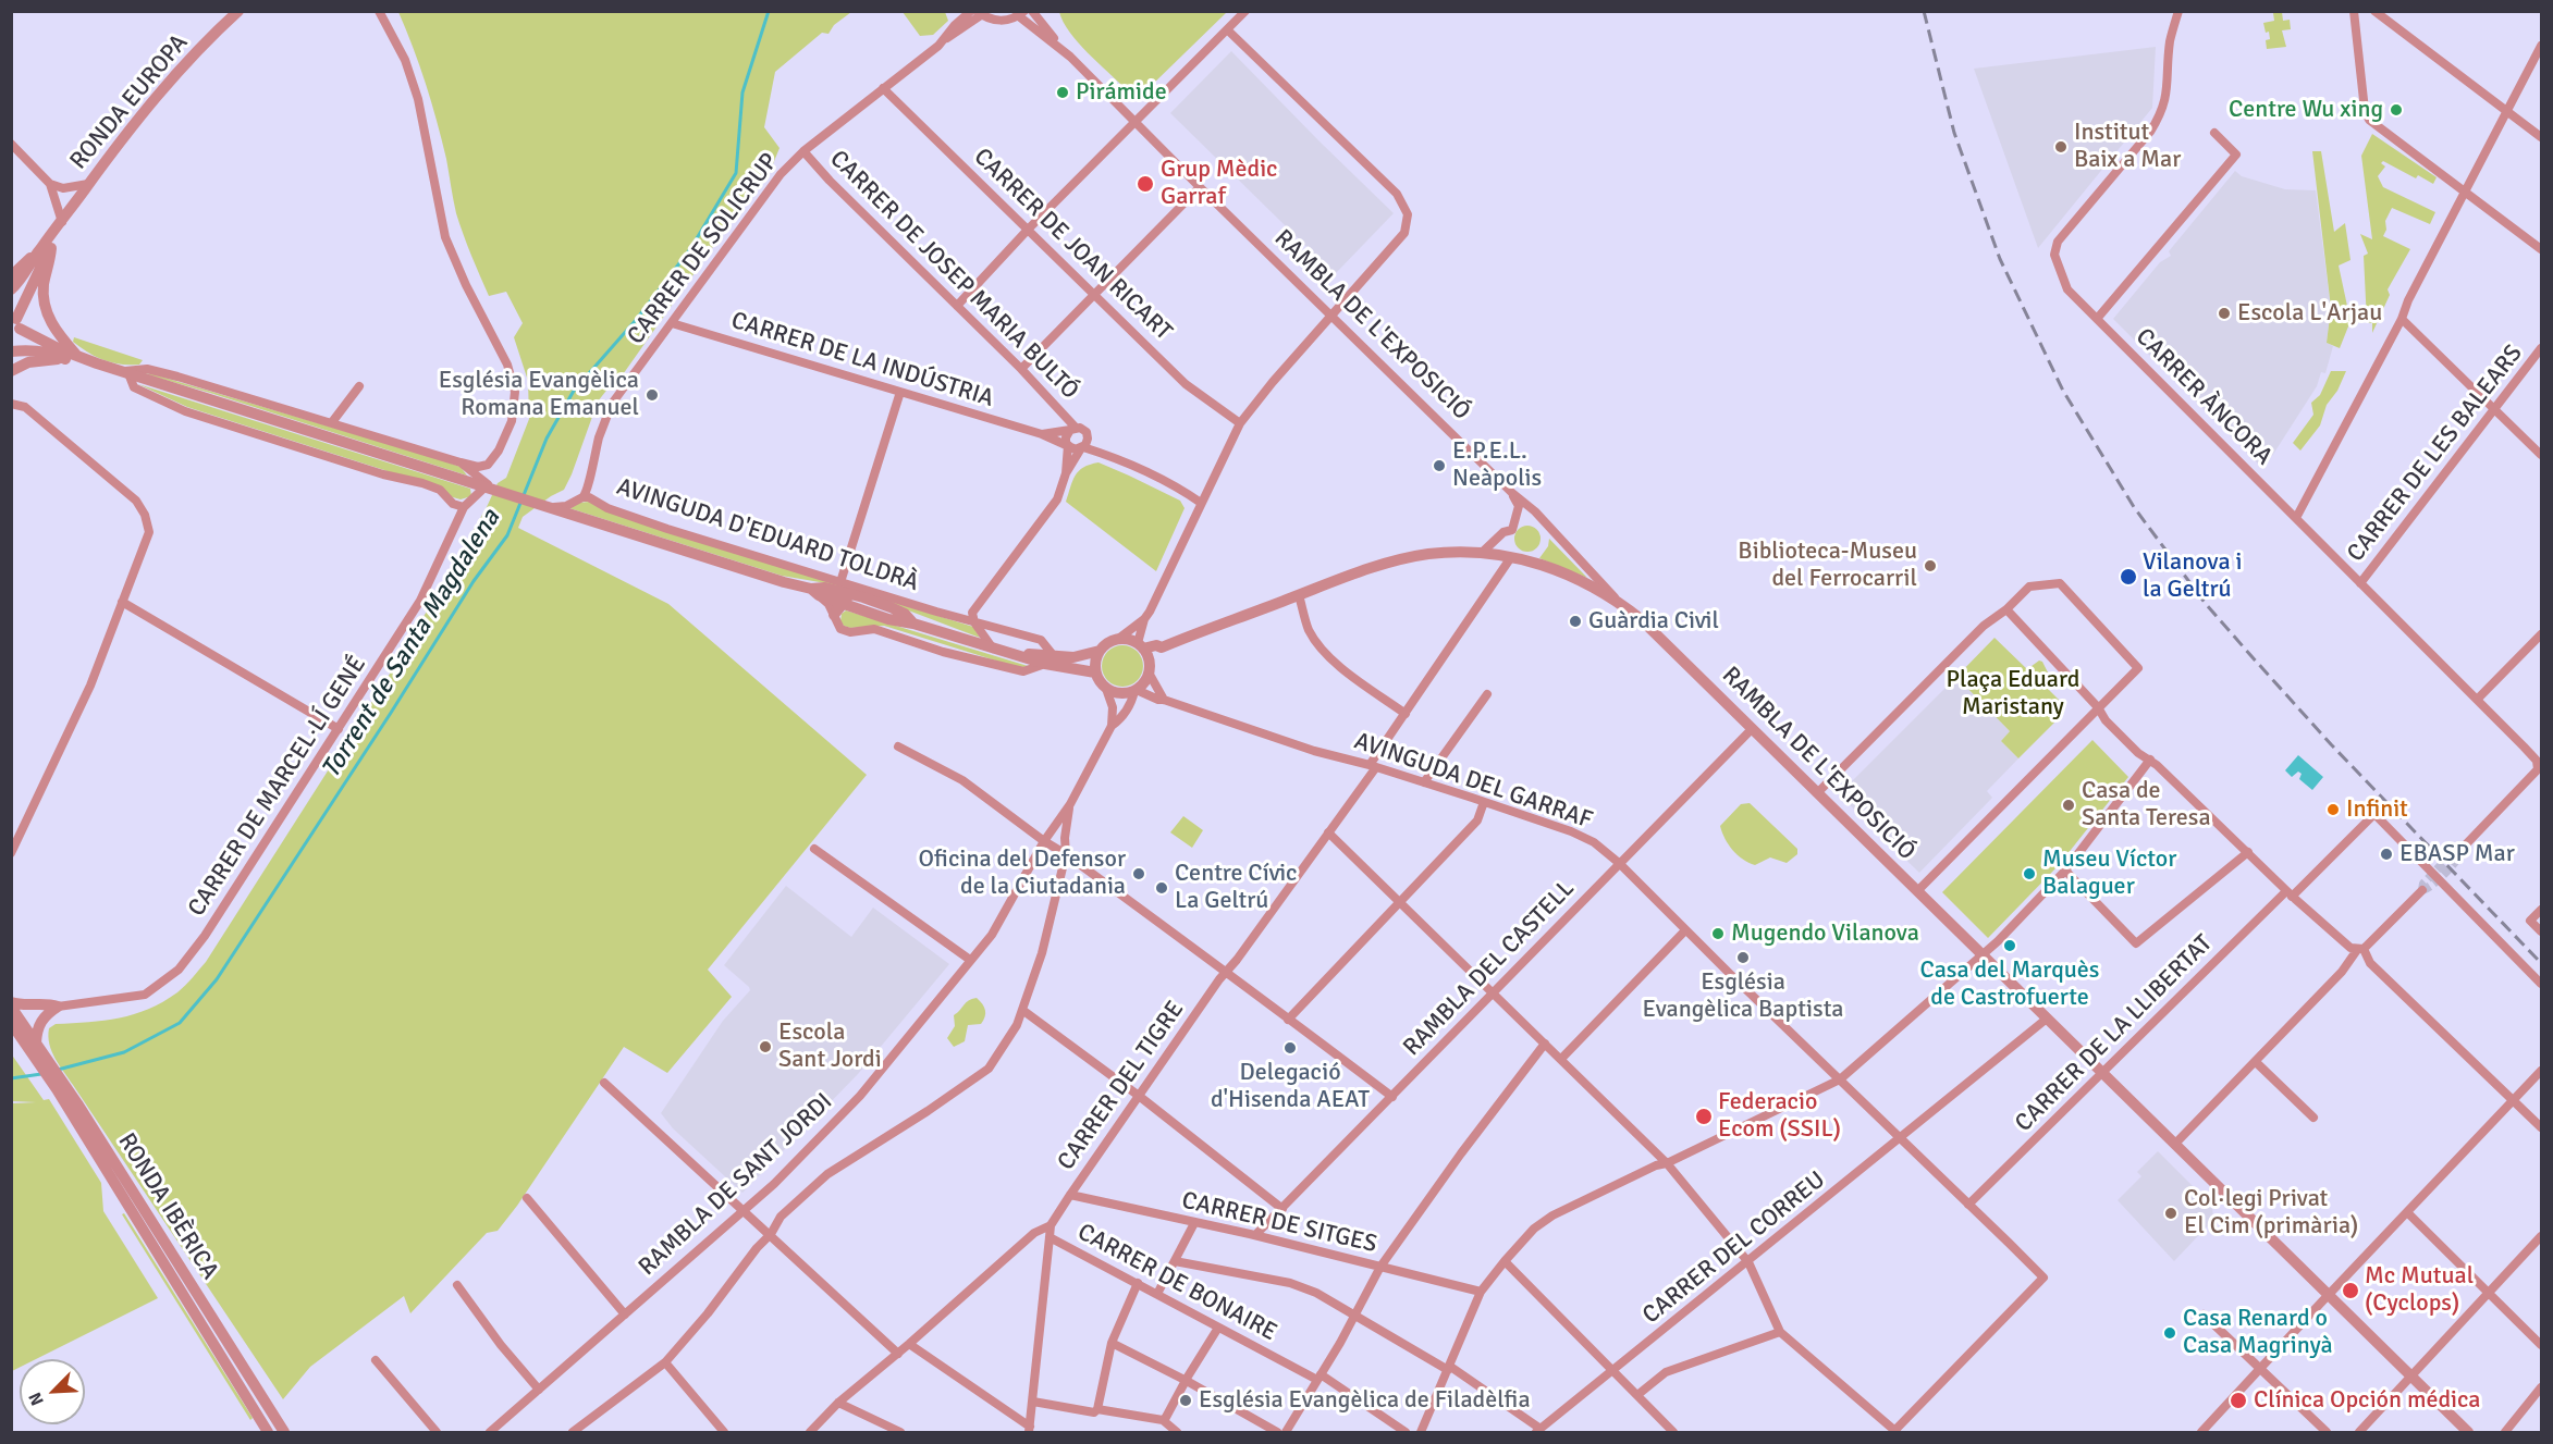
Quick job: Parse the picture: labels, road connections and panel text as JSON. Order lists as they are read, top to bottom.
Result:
{
  "streets": {
    "street": [
      "RONDA EUROPA",
      "CARRER DE JOAN RICART",
      "CARRER DE SOLICRUP",
      "CARRER DE JOSEP MARIA BULTÓ",
      "RAMBLA DE L'EXPOSICIÓ",
      "CARRER DE LA INDÚSTRIA",
      "CARRER ÀNCORA",
      "CARRER DE LES BALEARS",
      "AVINGUDA D'EDUARD TOLDRÀ",
      "AVINGUDA DEL GARRAF",
      "CARRER DE MARCEL·LÍ GENÉ",
      "RAMBLA DEL CASTELL",
      "CARRER DE LA LLIBERTAT",
      "CARRER DEL TIGRE",
      "RAMBLA DE SANT JORDI",
      "RONDA IBÈRICA",
      "CARRER DE SITGES",
      "CARRER DEL CORREU",
      "CARRER DE BONAIRE"
    ]
  },
  "crossings": [
    ["RONDA EUROPA", "AVINGUDA D'EDUARD TOLDRÀ"],
    ["CARRER DE JOAN RICART", "CARRER DE SOLICRUP"],
    ["CARRER DE SOLICRUP", "CARRER DE JOSEP MARIA BULTÓ"],
    ["CARRER DE SOLICRUP", "CARRER DE LA INDÚSTRIA"],
    ["CARRER DE SOLICRUP", "AVINGUDA D'EDUARD TOLDRÀ"],
    ["CARRER DE JOSEP MARIA BULTÓ", "CARRER DE LA INDÚSTRIA"],
    ["RAMBLA DE L'EXPOSICIÓ", "RAMBLA DEL CASTELL"],
    ["RAMBLA DE L'EXPOSICIÓ", "CARRER DE LA LLIBERTAT"],
    ["RAMBLA DE L'EXPOSICIÓ", "CARRER DEL TIGRE"],
    ["RAMBLA DE L'EXPOSICIÓ", "CARRER DEL CORREU"],
    ["CARRER ÀNCORA", "CARRER DE LES BALEARS"],
    ["AVINGUDA D'EDUARD TOLDRÀ", "AVINGUDA DEL GARRAF"],
    ["AVINGUDA D'EDUARD TOLDRÀ", "CARRER DE MARCEL·LÍ GENÉ"],
    ["AVINGUDA D'EDUARD TOLDRÀ", "RAMBLA DE SANT JORDI"],
    ["AVINGUDA DEL GARRAF", "RAMBLA DEL CASTELL"],
    ["AVINGUDA DEL GARRAF", "CARRER DE LA LLIBERTAT"],
    ["AVINGUDA DEL GARRAF", "CARRER DEL TIGRE"],
    ["AVINGUDA DEL GARRAF", "RAMBLA DE SANT JORDI"],
    ["AVINGUDA DEL GARRAF", "CARRER DEL CORREU"],
    ["RAMBLA DEL CASTELL", "CARRER DE SITGES"],
    ["CARRER DEL TIGRE", "CARRER DE SITGES"]
  ],
  "water": ["Torrent de Santa Magdalena"],
  "parks": ["Plaça Eduard Maristany"],
  "places": [
    "Pirámide",
    "Centre Wu xing",
    "Institut Baix a Mar",
    "Grup Mèdic Garraf",
    "Escola L'Arjau",
    "Església Evangèlica Romana Emanuel",
    "E.P.E.L. Neàpolis",
    "Biblioteca-Museu del Ferrocarril",
    "Vilanova i la Geltrú",
    "Guàrdia Civil",
    "Casa de Santa Teresa",
    "Infinit",
    "EBASP Mar",
    "Oficina del Defensor de la Ciutadania",
    "Museu Víctor Balaguer",
    "Centre Cívic La Geltrú",
    "Mugendo Vilanova",
    "Casa del Marquès de Castrofuerte",
    "Església Evangèlica Baptista",
    "Escola Sant Jordi",
    "Delegació d'Hisenda AEAT",
    "Federacio Ecom (SSIL)",
    "Col·legi Privat El Cim (primària)",
    "Mc Mutual (Cyclops)",
    "Casa Renard o Casa Magrinyà",
    "Església Evangèlica de Filadèlfia",
    "Clínica Opción médica"
  ],
  "north": "bottom left"
}
